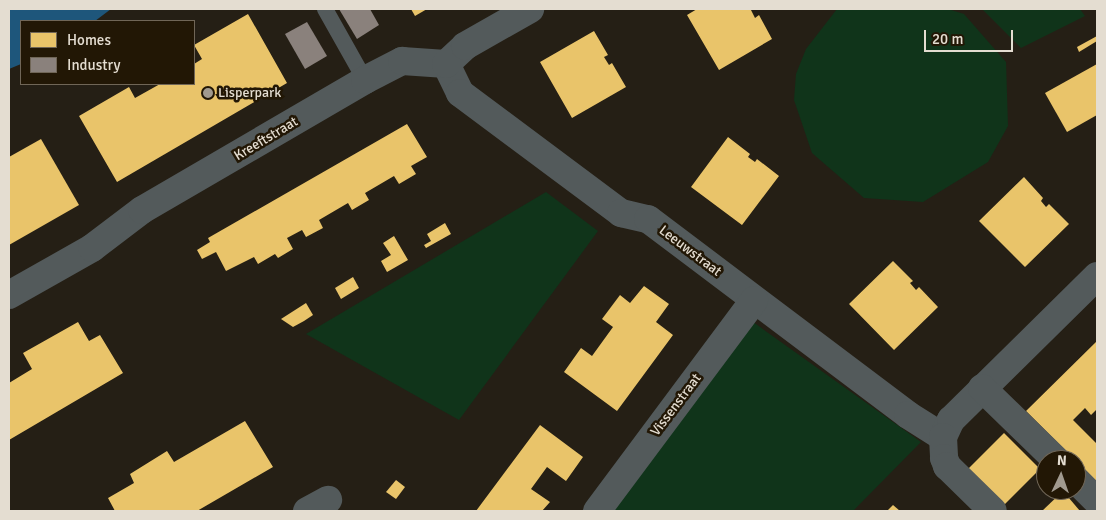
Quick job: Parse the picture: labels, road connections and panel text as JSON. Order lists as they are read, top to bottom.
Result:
{
  "streets": {
    "street": ["Kreeftstraat", "Leeuwstraat", "Vissenstraat"]
  },
  "crossings": [
    ["Kreeftstraat", "Leeuwstraat"],
    ["Leeuwstraat", "Vissenstraat"]
  ],
  "places": ["Lisperpark"],
  "legend": ["Homes", "Industry"],
  "scale_bar": "20 m",
  "north": "top"
}
